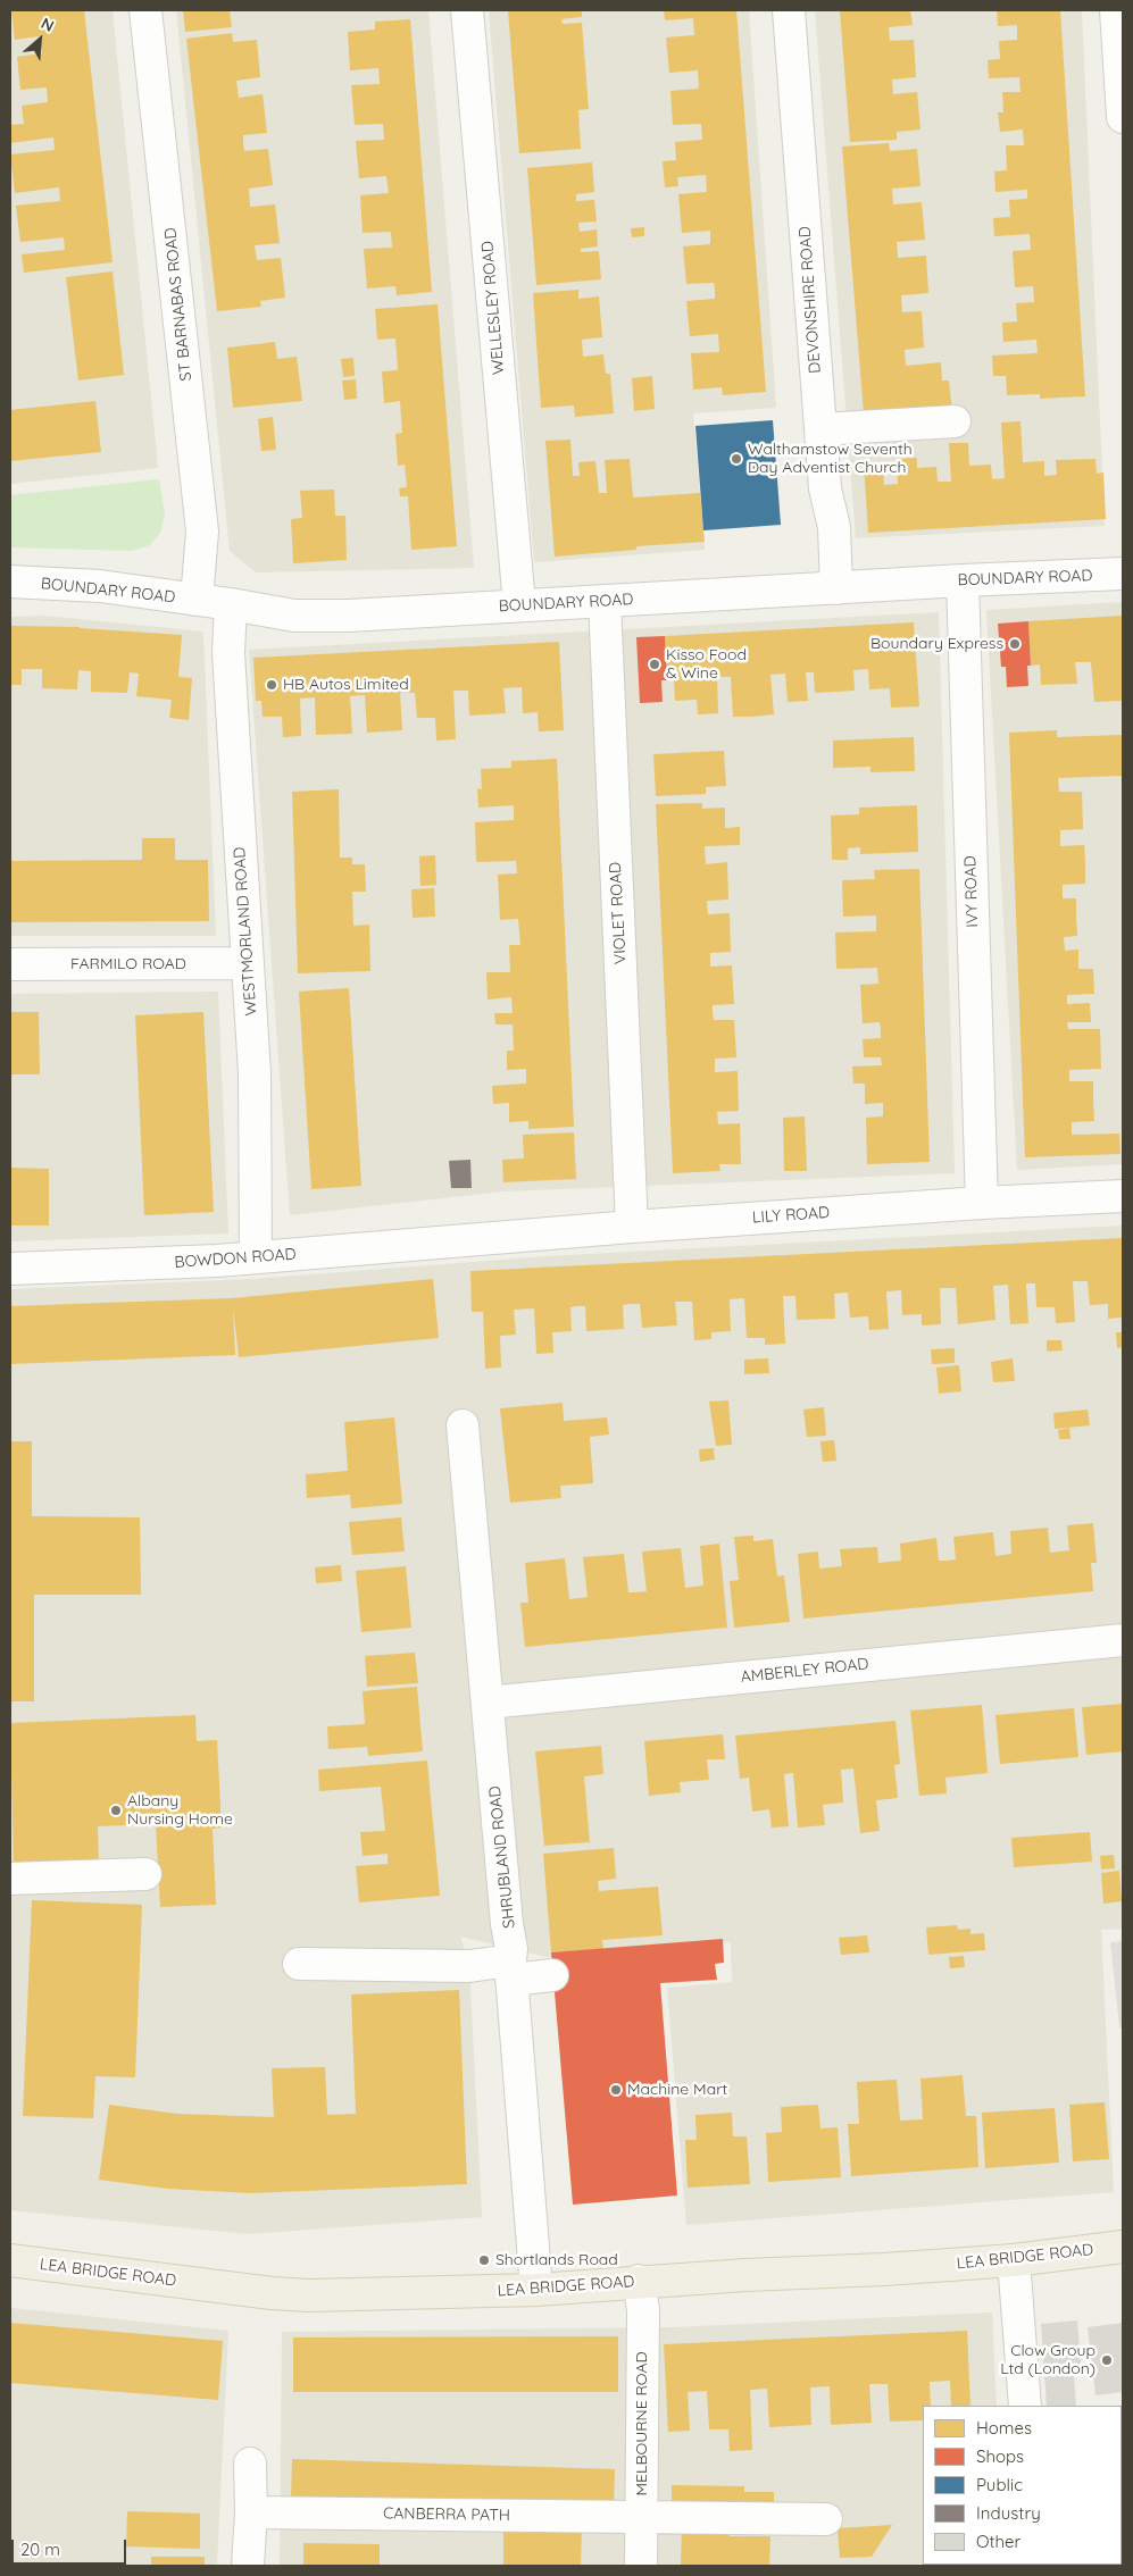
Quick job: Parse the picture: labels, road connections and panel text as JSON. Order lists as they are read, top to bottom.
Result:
{
  "streets": {
    "main road": ["LEA BRIDGE ROAD"],
    "street": [
      "DEVONSHIRE ROAD",
      "ST BARNABAS ROAD",
      "WELLESLEY ROAD",
      "BOUNDARY ROAD",
      "IVY ROAD",
      "VIOLET ROAD",
      "WESTMORLAND ROAD",
      "FARMILO ROAD",
      "LILY ROAD",
      "BOWDON ROAD",
      "AMBERLEY ROAD",
      "SHRUBLAND ROAD",
      "MELBOURNE ROAD",
      "CANBERRA PATH"
    ]
  },
  "crossings": [
    ["DEVONSHIRE ROAD", "BOUNDARY ROAD"],
    ["ST BARNABAS ROAD", "BOUNDARY ROAD"],
    ["WELLESLEY ROAD", "BOUNDARY ROAD"],
    ["BOUNDARY ROAD", "IVY ROAD"],
    ["BOUNDARY ROAD", "VIOLET ROAD"],
    ["BOUNDARY ROAD", "WESTMORLAND ROAD"],
    ["IVY ROAD", "LILY ROAD"],
    ["VIOLET ROAD", "LILY ROAD"],
    ["WESTMORLAND ROAD", "FARMILO ROAD"],
    ["WESTMORLAND ROAD", "BOWDON ROAD"],
    ["LILY ROAD", "BOWDON ROAD"],
    ["AMBERLEY ROAD", "SHRUBLAND ROAD"],
    ["SHRUBLAND ROAD", "LEA BRIDGE ROAD"],
    ["LEA BRIDGE ROAD", "MELBOURNE ROAD"],
    ["MELBOURNE ROAD", "CANBERRA PATH"]
  ],
  "places": [
    "Walthamstow Seventh Day Adventist Church",
    "Boundary Express",
    "Kisso Food & Wine",
    "HB Autos Limited",
    "Albany Nursing Home",
    "Machine Mart",
    "Shortlands Road",
    "Clow Group Ltd (London)"
  ],
  "legend": [
    "Homes",
    "Shops",
    "Public",
    "Industry",
    "Other"
  ],
  "scale_bar": "20 m",
  "north": "top right"
}
